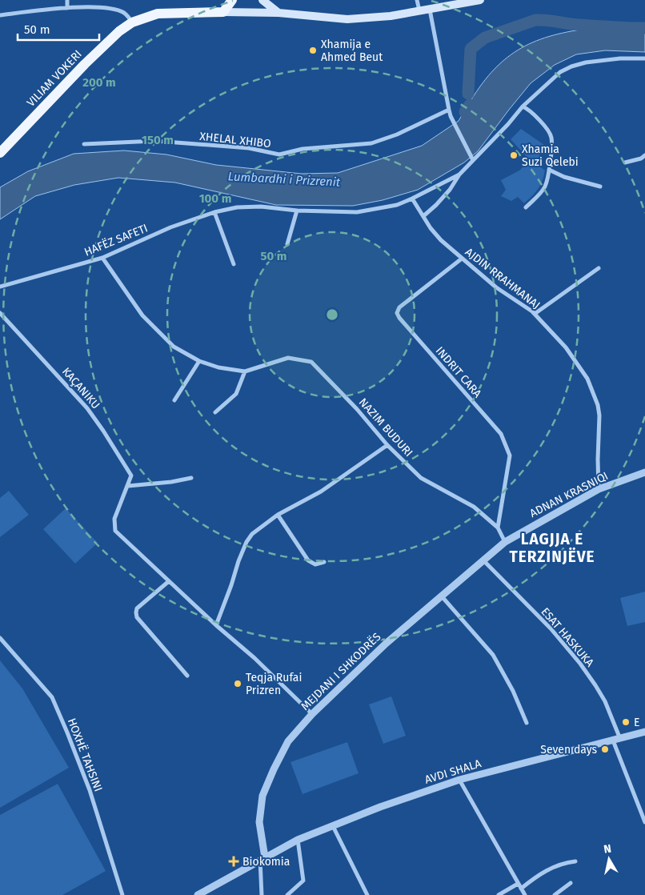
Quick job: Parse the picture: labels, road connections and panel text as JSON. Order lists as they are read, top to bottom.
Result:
{
  "streets": {
    "main road": ["VILIAM VOKERI"],
    "street": [
      "XHELAL XHIBO",
      "HAFËZ SAFETI",
      "AJDIN RRAHMANAJ",
      "INDRIT CARA",
      "KAÇANIKU",
      "NAZIM BUDURI",
      "ADNAN KRASNIQI",
      "ESAT HASKUKA",
      "MEJDANI I SHKODRËS",
      "HOXHË TAHSINI",
      "AVDI SHALA"
    ]
  },
  "crossings": [
    ["HAFËZ SAFETI", "AJDIN RRAHMANAJ"],
    ["HAFËZ SAFETI", "NAZIM BUDURI"],
    ["AJDIN RRAHMANAJ", "INDRIT CARA"],
    ["AJDIN RRAHMANAJ", "ADNAN KRASNIQI"],
    ["INDRIT CARA", "NAZIM BUDURI"],
    ["KAÇANIKU", "MEJDANI I SHKODRËS"],
    ["NAZIM BUDURI", "ADNAN KRASNIQI"],
    ["NAZIM BUDURI", "MEJDANI I SHKODRËS"],
    ["ADNAN KRASNIQI", "MEJDANI I SHKODRËS"],
    ["ESAT HASKUKA", "MEJDANI I SHKODRËS"],
    ["ESAT HASKUKA", "AVDI SHALA"],
    ["MEJDANI I SHKODRËS", "AVDI SHALA"]
  ],
  "districts": ["LAGJJA E TERZINJËVE"],
  "water": ["Lumbardhi i Prizrenit"],
  "places": {
    "other": [
      "Xhamija e Ahmed Beut",
      "Xhamia Suzi Qelebi",
      "Teqja Rufai Prizren",
      "E",
      "Seven days"
    ],
    "health": ["Biokomia"]
  },
  "scale_bar": "50 m",
  "north": "top",
  "rings": [
    "200 m",
    "150 m",
    "100 m",
    "50 m"
  ]
}
